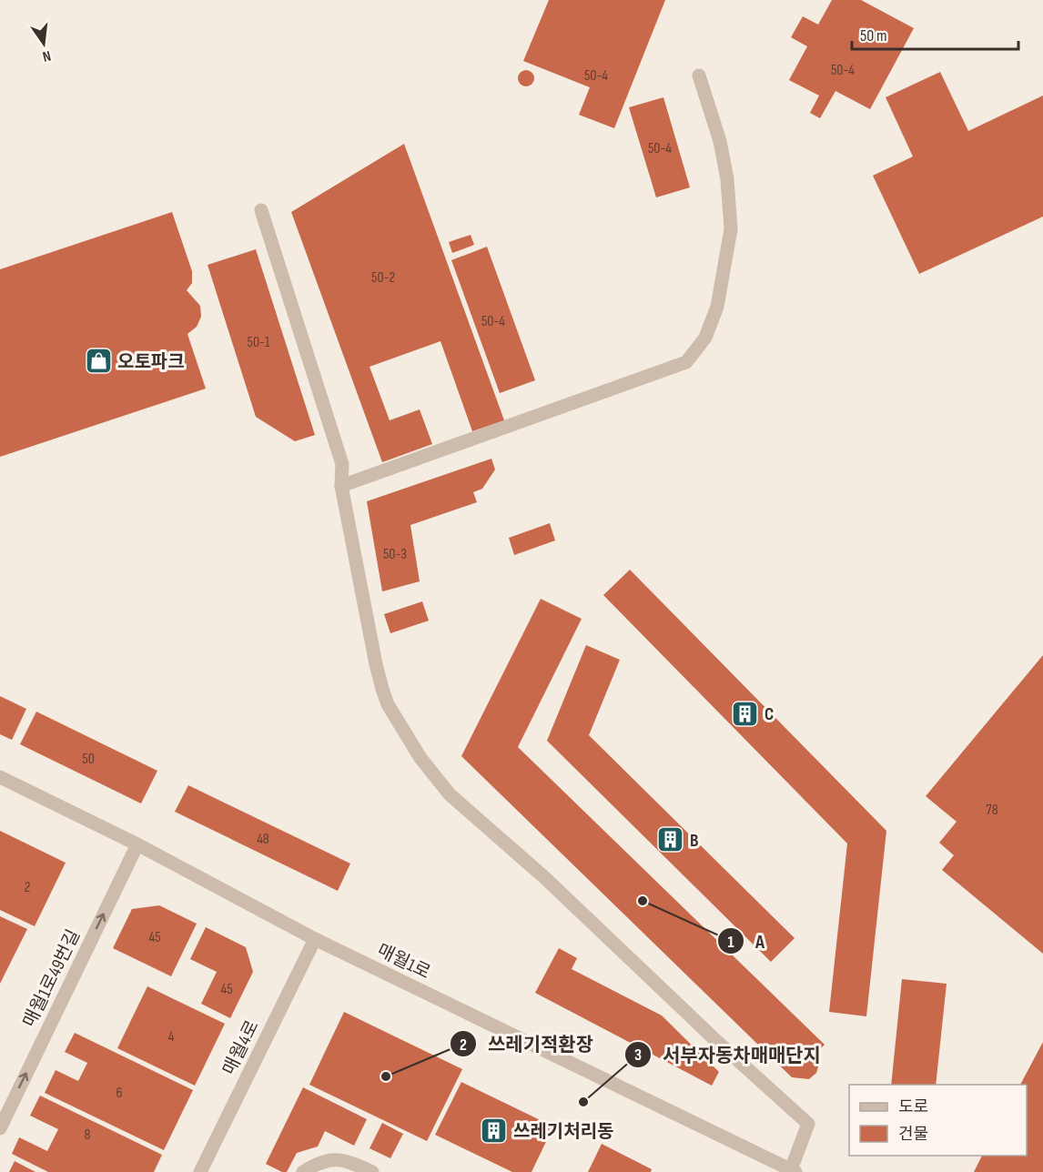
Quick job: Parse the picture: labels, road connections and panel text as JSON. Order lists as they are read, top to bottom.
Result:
{
  "streets": {
    "street": ["매월1로", "매월1로49번길", "매월4로"]
  },
  "crossings": [
    ["매월1로", "매월1로49번길"],
    ["매월1로", "매월4로"]
  ],
  "one_way": ["매월1로49번길"],
  "places": {
    "shop": ["오토파크"],
    "building": ["C", "B", "쓰레기처리동"],
    "other": ["A", "쓰레기적환장", "서부자동차매매단지"]
  },
  "house_numbers": [
    "50-4",
    "50-4",
    "50-4",
    "50-2",
    "50-4",
    "50-1",
    "50-3",
    "50",
    "78",
    "48",
    "2",
    "45",
    "45",
    "4",
    "6",
    "8"
  ],
  "legend": ["도로", "건물"],
  "scale_bar": "50 m",
  "north": "bottom"
}
